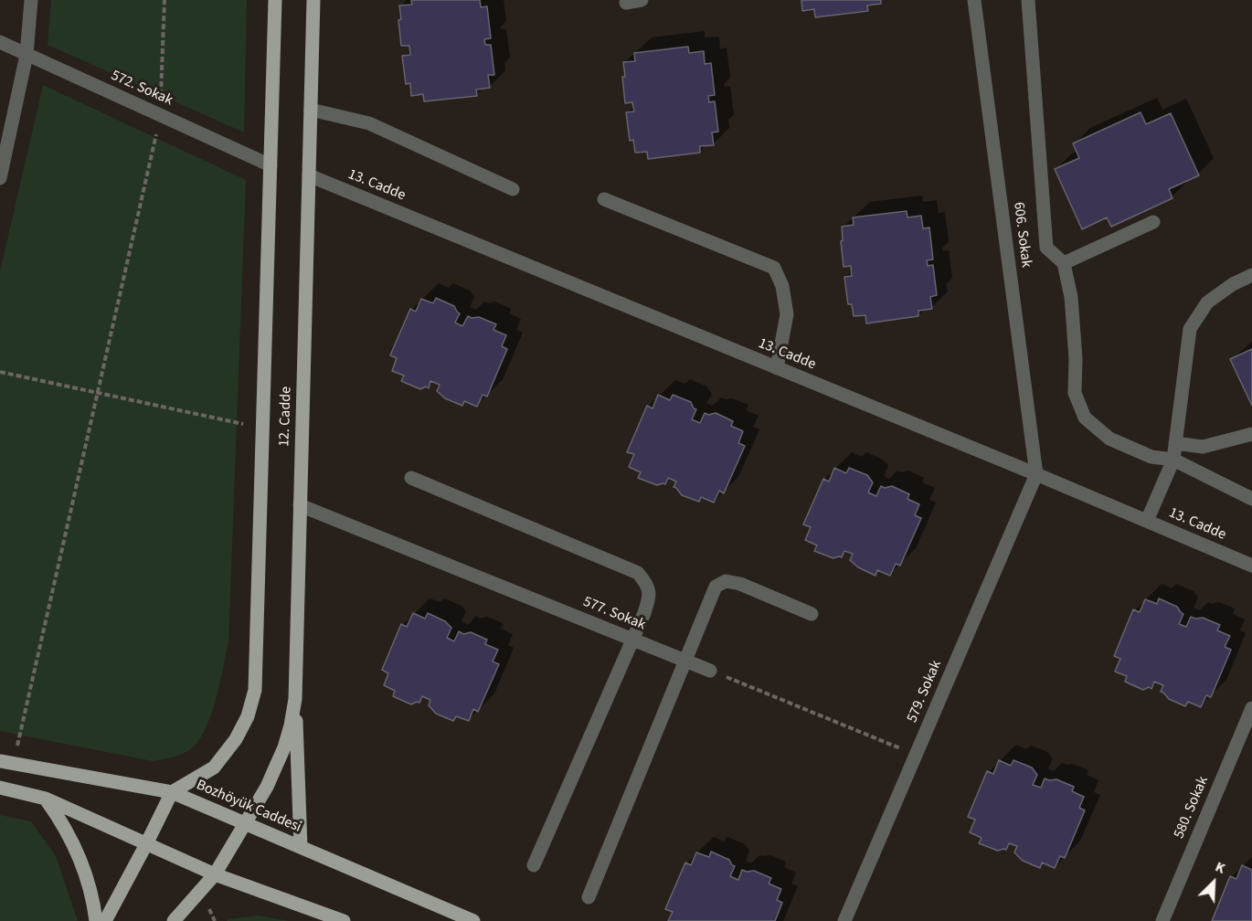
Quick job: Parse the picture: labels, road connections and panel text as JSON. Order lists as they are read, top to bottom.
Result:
{
  "streets": {
    "main road": ["12. Cadde", "Bozhöyük Caddesi"],
    "street": [
      "572. Sokak",
      "13. Cadde",
      "606. Sokak",
      "577. Sokak",
      "579. Sokak",
      "580. Sokak"
    ]
  },
  "crossings": [
    ["572. Sokak", "12. Cadde"],
    ["13. Cadde", "606. Sokak"],
    ["13. Cadde", "12. Cadde"],
    ["13. Cadde", "579. Sokak"],
    ["606. Sokak", "579. Sokak"],
    ["12. Cadde", "577. Sokak"],
    ["12. Cadde", "Bozhöyük Caddesi"]
  ],
  "north": "top right"
}
